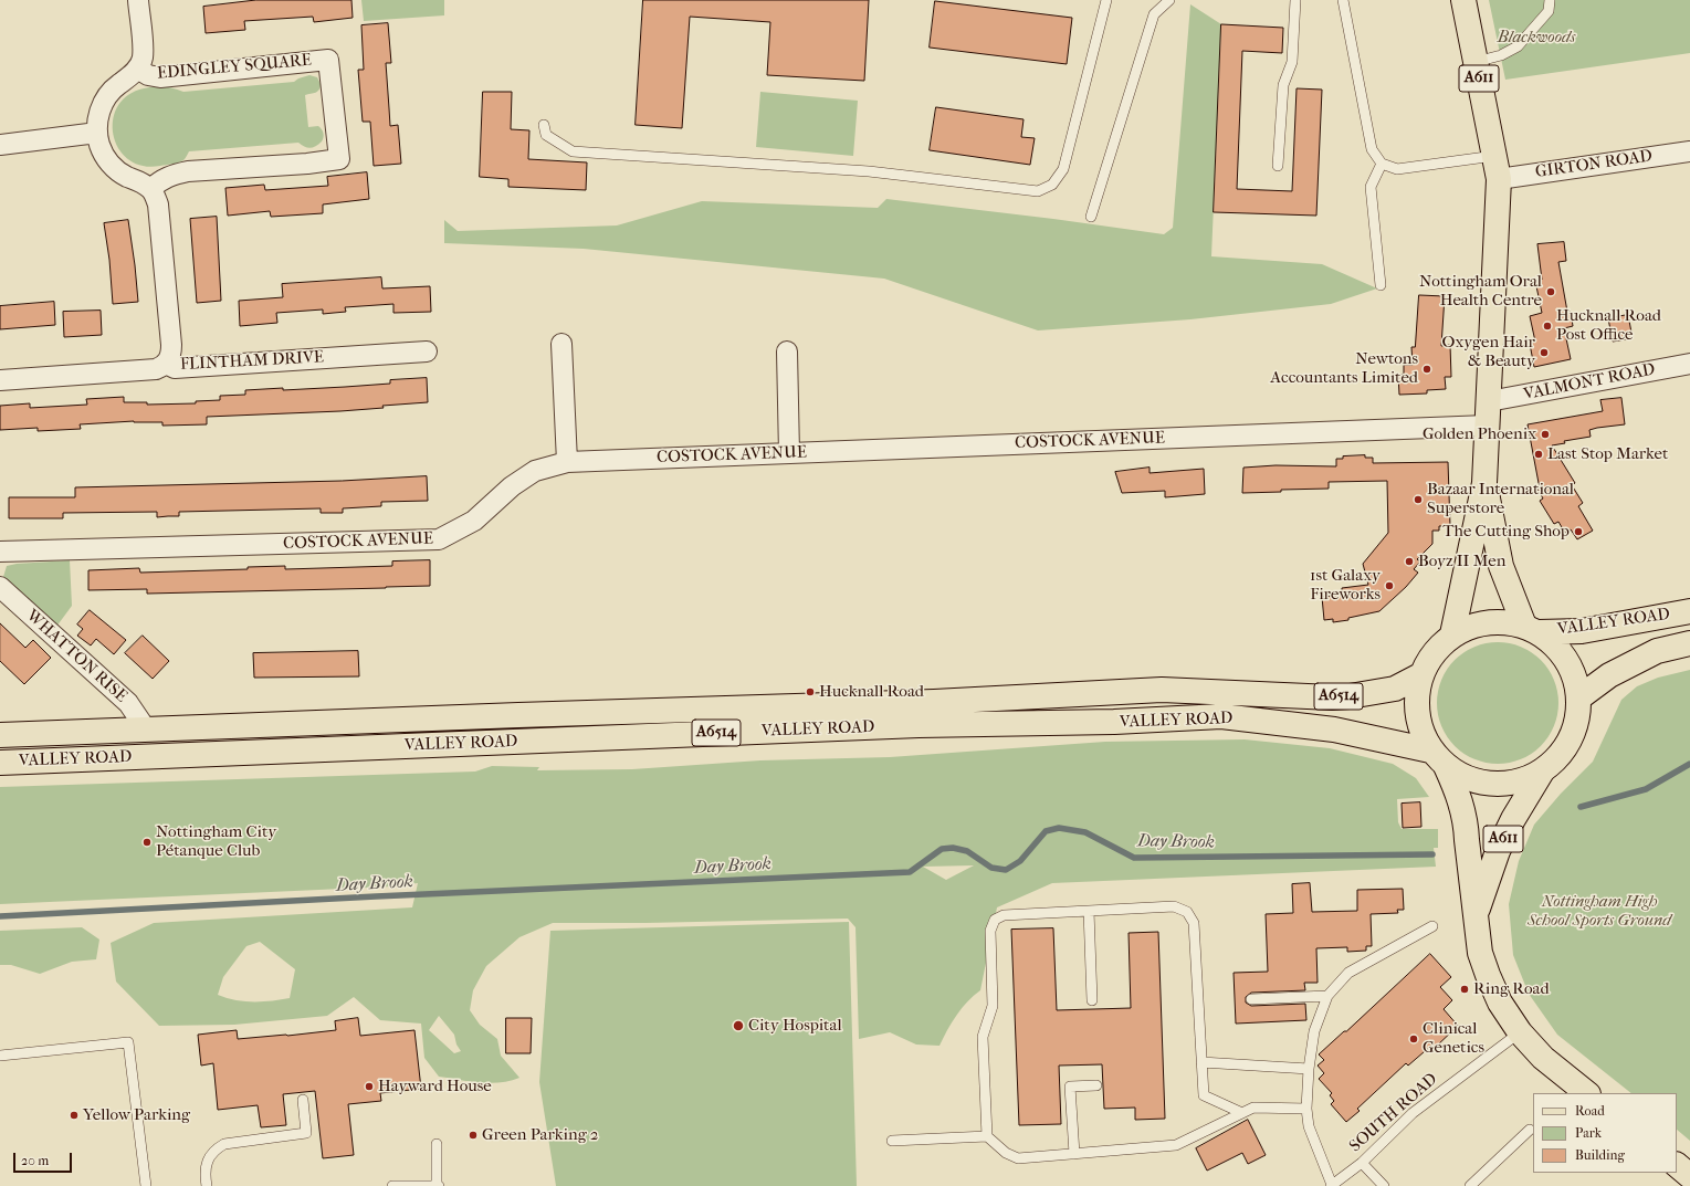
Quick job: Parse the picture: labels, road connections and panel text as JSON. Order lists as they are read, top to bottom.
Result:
{
  "streets": {
    "main road": ["A611", "VALLEY ROAD", "A6514"],
    "street": [
      "EDINGLEY SQUARE",
      "GIRTON ROAD",
      "FLINTHAM DRIVE",
      "VALMONT ROAD",
      "COSTOCK AVENUE",
      "WHATTON RISE"
    ],
    "lane": ["SOUTH ROAD"]
  },
  "crossings": [
    ["A611", "GIRTON ROAD"],
    ["A611", "VALMONT ROAD"],
    ["A611", "COSTOCK AVENUE"],
    ["A611", "VALLEY ROAD"],
    ["A611", "SOUTH ROAD"],
    ["VALLEY ROAD", "WHATTON RISE"]
  ],
  "water": ["Day Brook"],
  "parks": ["Blackwoods", "Nottingham High School Sports Ground"],
  "places": [
    "Nottingham Oral Health Centre",
    "Hucknall Road Post Office",
    "Oxygen Hair & Beauty",
    "Newtons Accountants Limited",
    "Golden Phoenix",
    "Last Stop Market",
    "Bazaar International Superstore",
    "The Cutting Shop",
    "Boyz II Men",
    "1st Galaxy Fireworks",
    "Hucknall Road",
    "Nottingham City Pétanque Club",
    "Ring Road",
    "City Hospital",
    "Clinical Genetics",
    "Hayward House",
    "Yellow Parking",
    "Green Parking 2"
  ],
  "legend": ["Road", "Park", "Building"],
  "scale_bar": "20 m"
}
